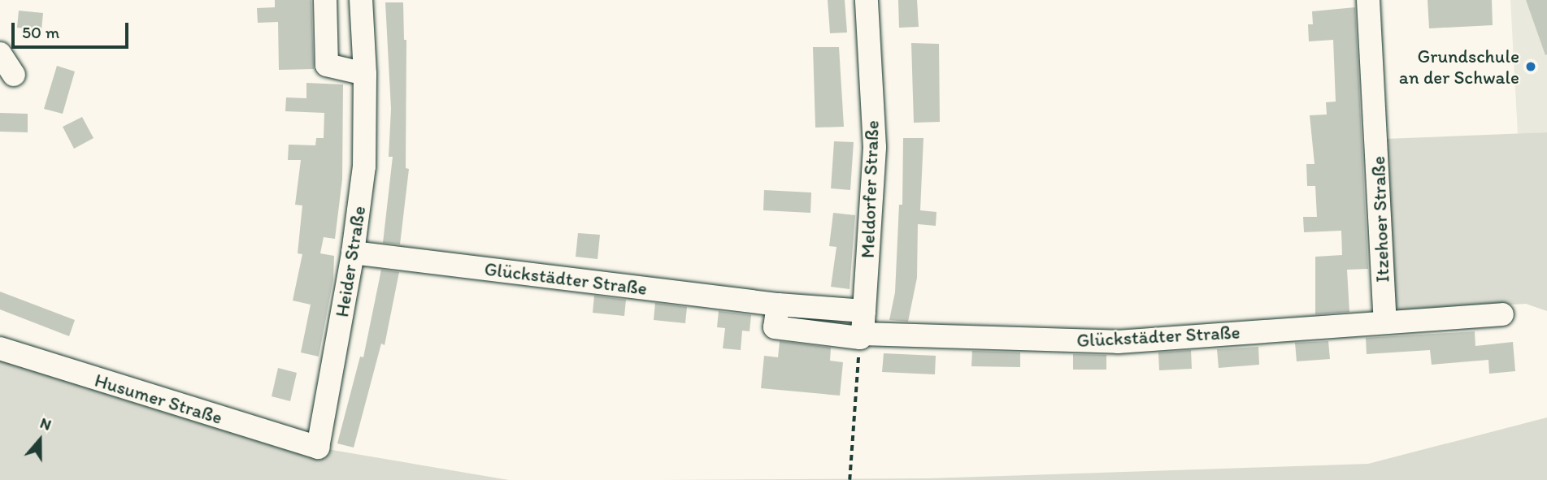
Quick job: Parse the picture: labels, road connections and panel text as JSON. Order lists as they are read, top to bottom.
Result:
{
  "streets": {
    "street": [
      "Meldorfer Straße",
      "Itzehoer Straße",
      "Heider Straße",
      "Glückstädter Straße",
      "Husumer Straße"
    ]
  },
  "crossings": [
    ["Meldorfer Straße", "Glückstädter Straße"],
    ["Itzehoer Straße", "Glückstädter Straße"],
    ["Heider Straße", "Glückstädter Straße"],
    ["Heider Straße", "Husumer Straße"]
  ],
  "places": ["Grundschule an der Schwale"],
  "scale_bar": "50 m",
  "north": "top"
}
